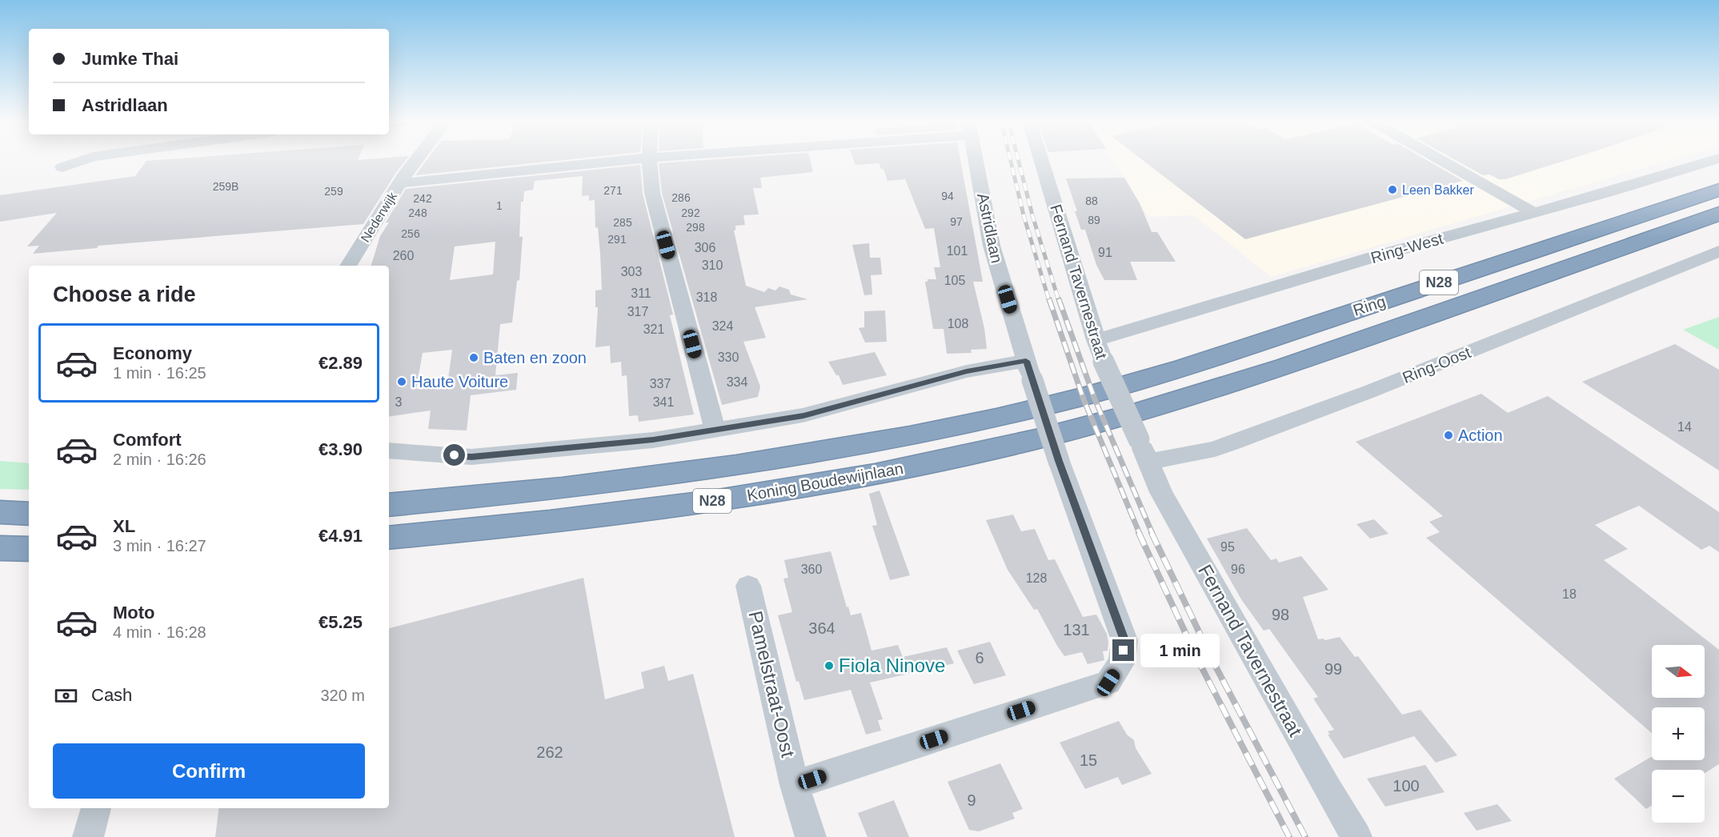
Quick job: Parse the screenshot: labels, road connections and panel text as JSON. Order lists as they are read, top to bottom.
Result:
{
  "streets": {
    "highway": ["N28", "Ring", "Koning Boudewijnlaan"],
    "street": [
      "Nederwijk",
      "Astridlaan",
      "Ring-West",
      "Fernand Tavernestraat",
      "Ring-Oost",
      "Pamelstraat-Oost"
    ]
  },
  "crossings": [
    ["Astridlaan", "Pamelstraat-Oost"],
    ["Ring-West", "Fernand Tavernestraat"],
    ["Fernand Tavernestraat", "Ring-Oost"],
    ["Ring", "Koning Boudewijnlaan"]
  ],
  "places": [
    "Leen Bakker",
    "Baten en zoon",
    "Haute Voiture",
    "Action",
    "Fiola Ninove"
  ],
  "house_numbers": [
    "259B",
    "271",
    "259",
    "94",
    "286",
    "242",
    "88",
    "1",
    "248",
    "292",
    "89",
    "97",
    "285",
    "298",
    "256",
    "291",
    "306",
    "101",
    "91",
    "260",
    "310",
    "303",
    "105",
    "311",
    "318",
    "317",
    "108",
    "324",
    "321",
    "330",
    "334",
    "337",
    "3",
    "341",
    "14",
    "95",
    "360",
    "96",
    "128",
    "18",
    "98",
    "364",
    "131",
    "6",
    "99",
    "262",
    "15",
    "100",
    "9"
  ],
  "north": "right",
  "page": {
    "banner": ["Jumke Thai", "Astridlaan"],
    "heading": "Choose a ride",
    "list": [
      {
        "name": "Economy",
        "note": "1 min · 16:25",
        "value": "€2.89"
      },
      {
        "name": "Comfort",
        "note": "2 min · 16:26",
        "value": "€3.90"
      },
      {
        "name": "XL",
        "note": "3 min · 16:27",
        "value": "€4.91"
      },
      {
        "name": "Moto",
        "note": "4 min · 16:28",
        "value": "€5.25"
      }
    ],
    "bubble": "1 min",
    "map_buttons": ["+", "−"],
    "pay": ["Cash", "320 m"],
    "buttons": "Confirm"
  }
}
